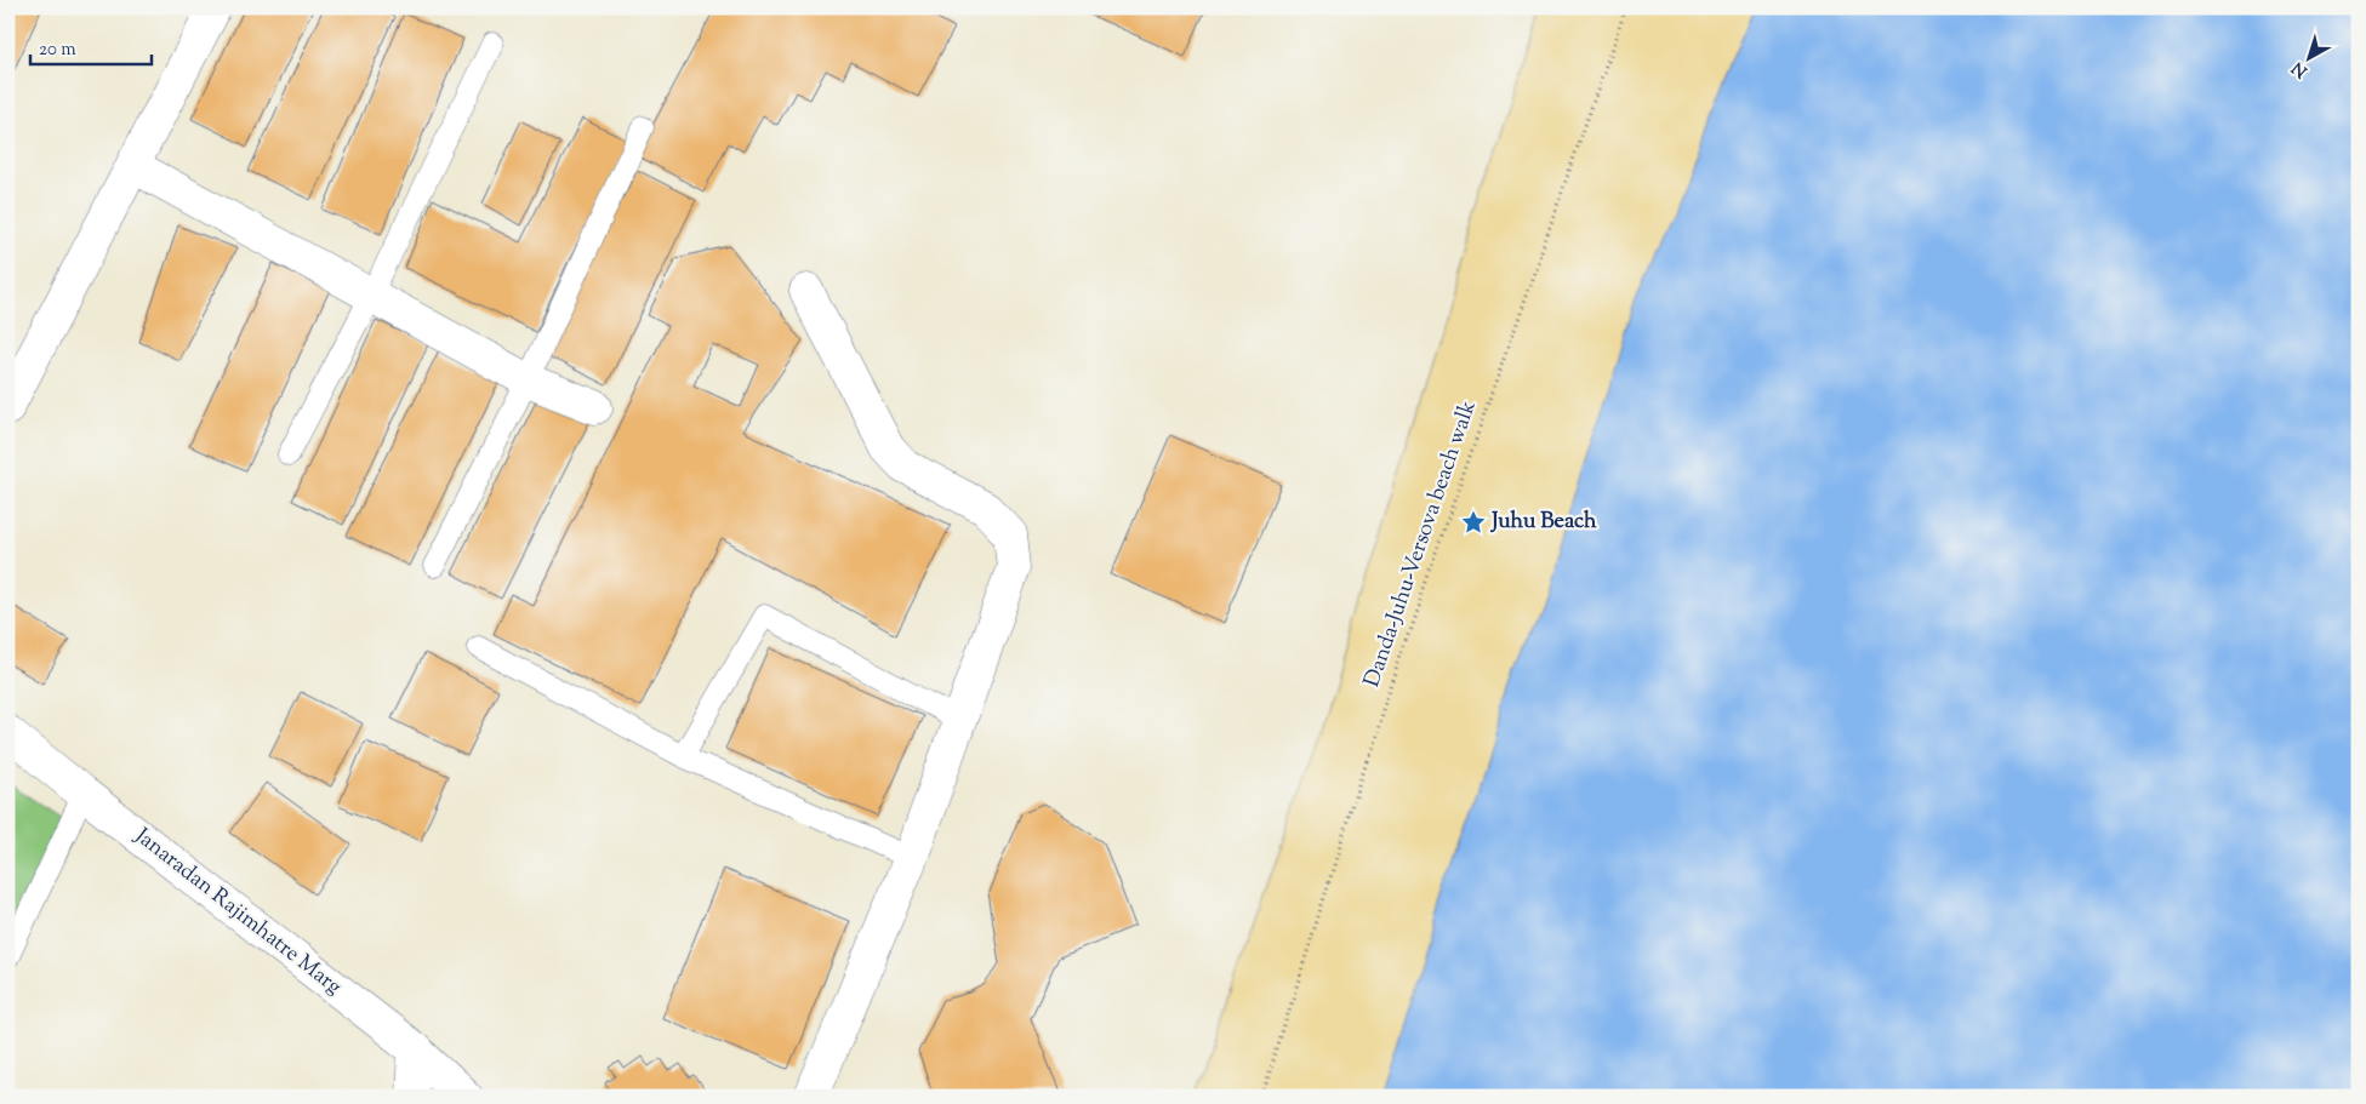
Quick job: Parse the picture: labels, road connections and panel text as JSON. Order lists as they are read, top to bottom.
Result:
{
  "streets": {
    "street": ["Janaradan Rajimhatre Marg"],
    "path": ["Danda-Juhu-Versova beach walk"]
  },
  "places": {
    "place": ["Juhu Beach"]
  },
  "scale_bar": "20 m",
  "north": "bottom left"
}
